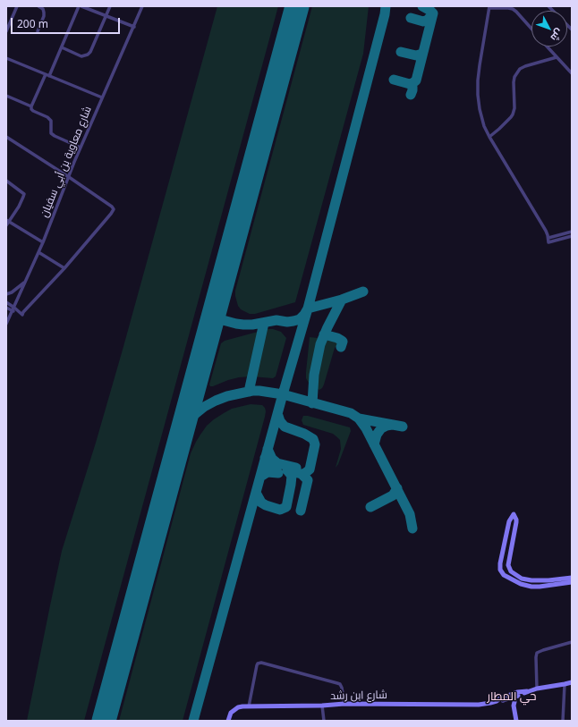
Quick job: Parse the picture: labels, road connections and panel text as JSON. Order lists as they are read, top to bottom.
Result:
{
  "streets": {
    "street": ["شارع معاوية بن أبي سفيان", "شارع ابن رشد"]
  },
  "districts": ["حي المطار"],
  "scale_bar": "200 m",
  "north": "bottom right"
}
